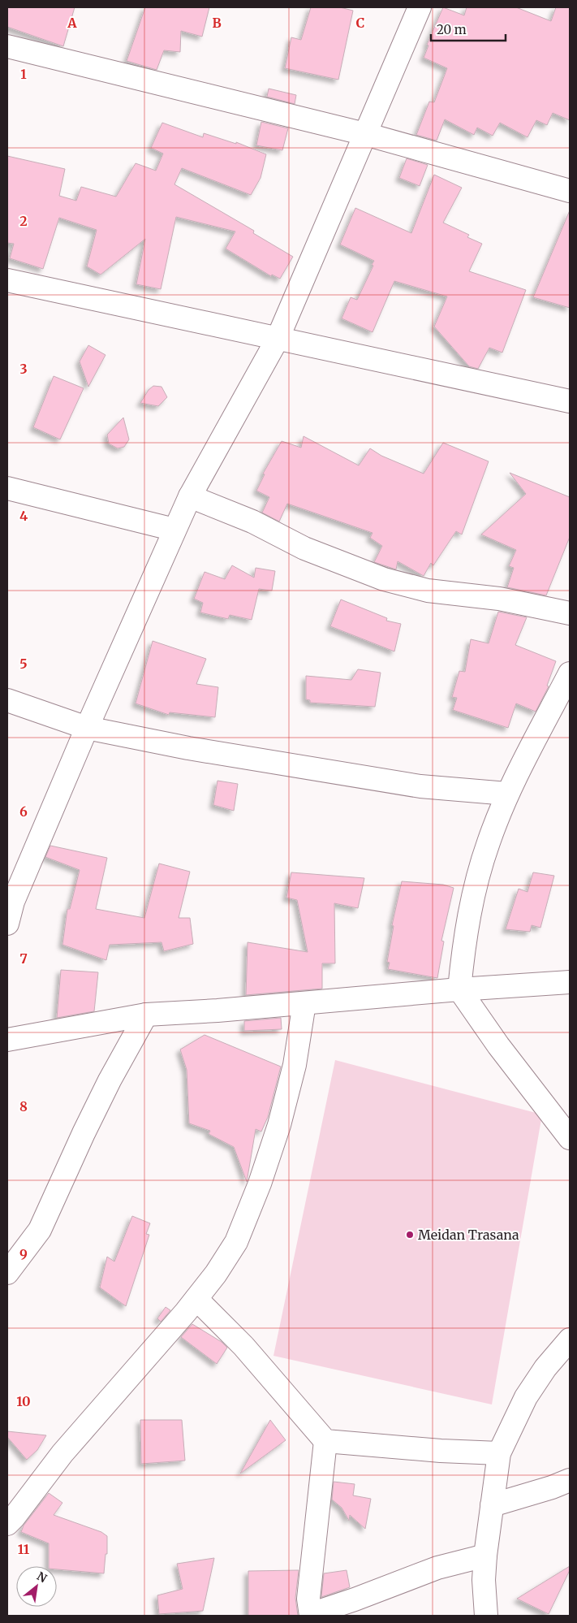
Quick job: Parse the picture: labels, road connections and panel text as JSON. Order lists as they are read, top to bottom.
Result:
{
  "places": ["Meidan Trasana"],
  "scale_bar": "20 m",
  "north": "top right",
  "grid": {
    "columns": ["A", "B", "C"],
    "rows": [
      "1",
      "2",
      "3",
      "4",
      "5",
      "6",
      "7",
      "8",
      "9",
      "10",
      "11"
    ]
  }
}
